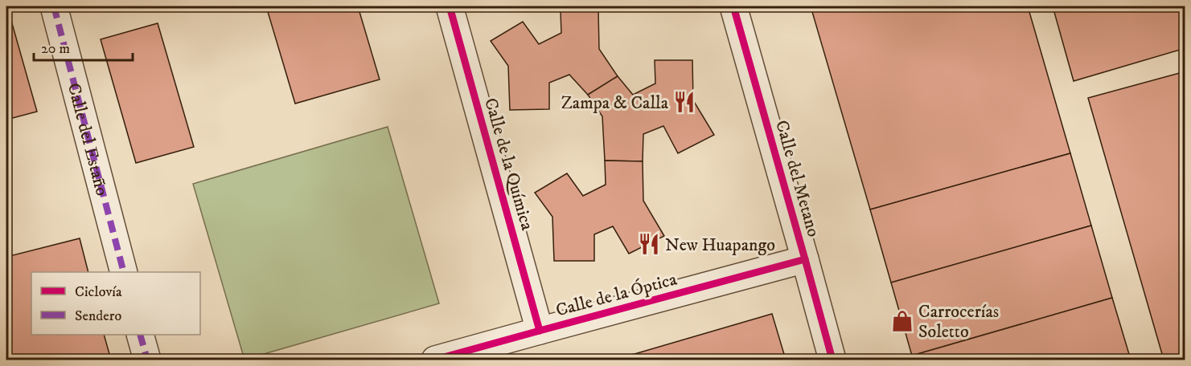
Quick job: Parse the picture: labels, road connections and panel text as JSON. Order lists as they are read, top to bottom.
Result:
{
  "streets": {
    "street": [
      "Calle del Estaño",
      "Calle de la Química",
      "Calle del Metano",
      "Calle de la Óptica"
    ]
  },
  "crossings": [
    ["Calle de la Química", "Calle de la Óptica"],
    ["Calle del Metano", "Calle de la Óptica"]
  ],
  "places": {
    "restaurant": ["Zampa & Calla", "New Huapango"],
    "shop": ["Carrocerías Soletto"]
  },
  "legend": ["Ciclovía", "Sendero"],
  "scale_bar": "20 m"
}
